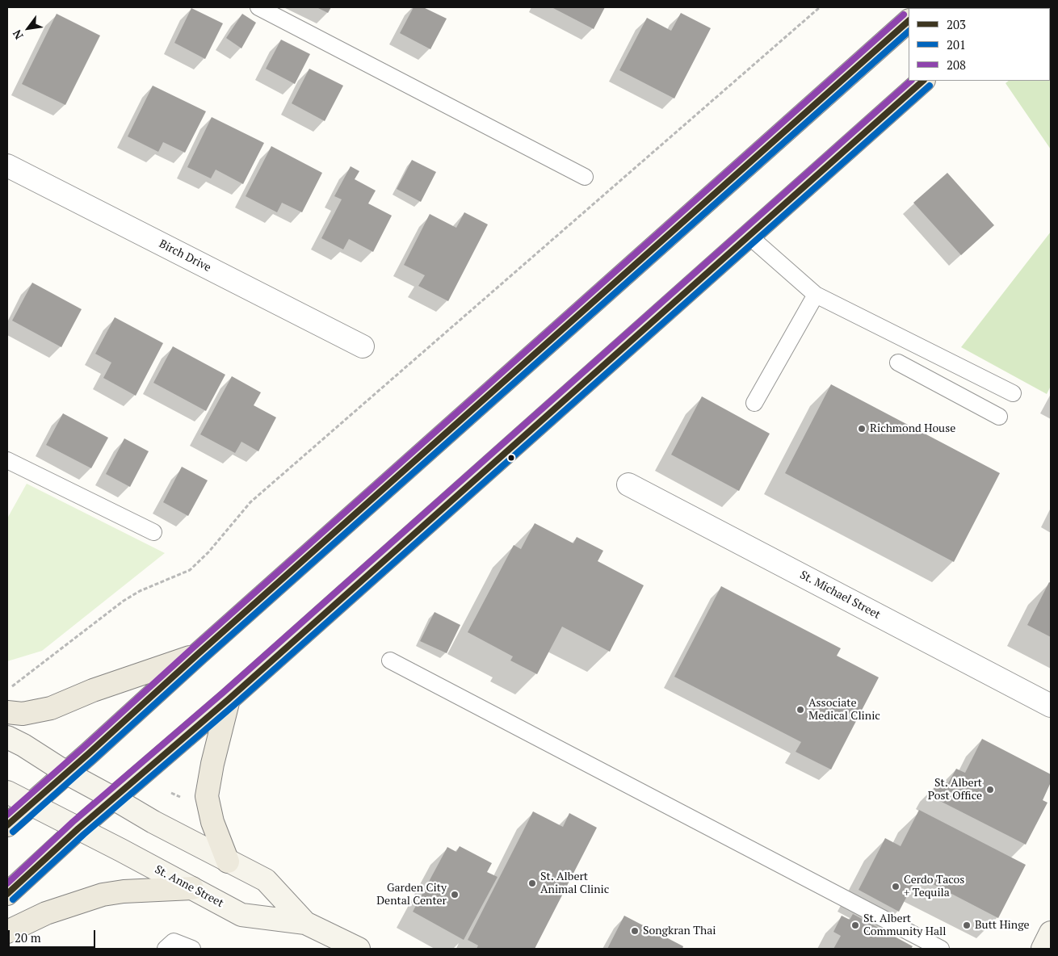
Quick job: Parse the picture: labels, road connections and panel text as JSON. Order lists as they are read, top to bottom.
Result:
{
  "streets": {
    "street": ["Birch Drive", "St. Michael Street", "St. Anne Street"]
  },
  "places": [
    "Richmond House",
    "Associate Medical Clinic",
    "St. Albert Post Office",
    "St. Albert Animal Clinic",
    "Cerdo Tacos + Tequila",
    "Garden City Dental Center",
    "St. Albert Community Hall",
    "Butt Hinge",
    "Songkran Thai"
  ],
  "lines": ["transit line 208", "transit line 203", "transit line 201"],
  "legend": ["203", "201", "208"],
  "scale_bar": "20 m",
  "north": "bottom left"
}
